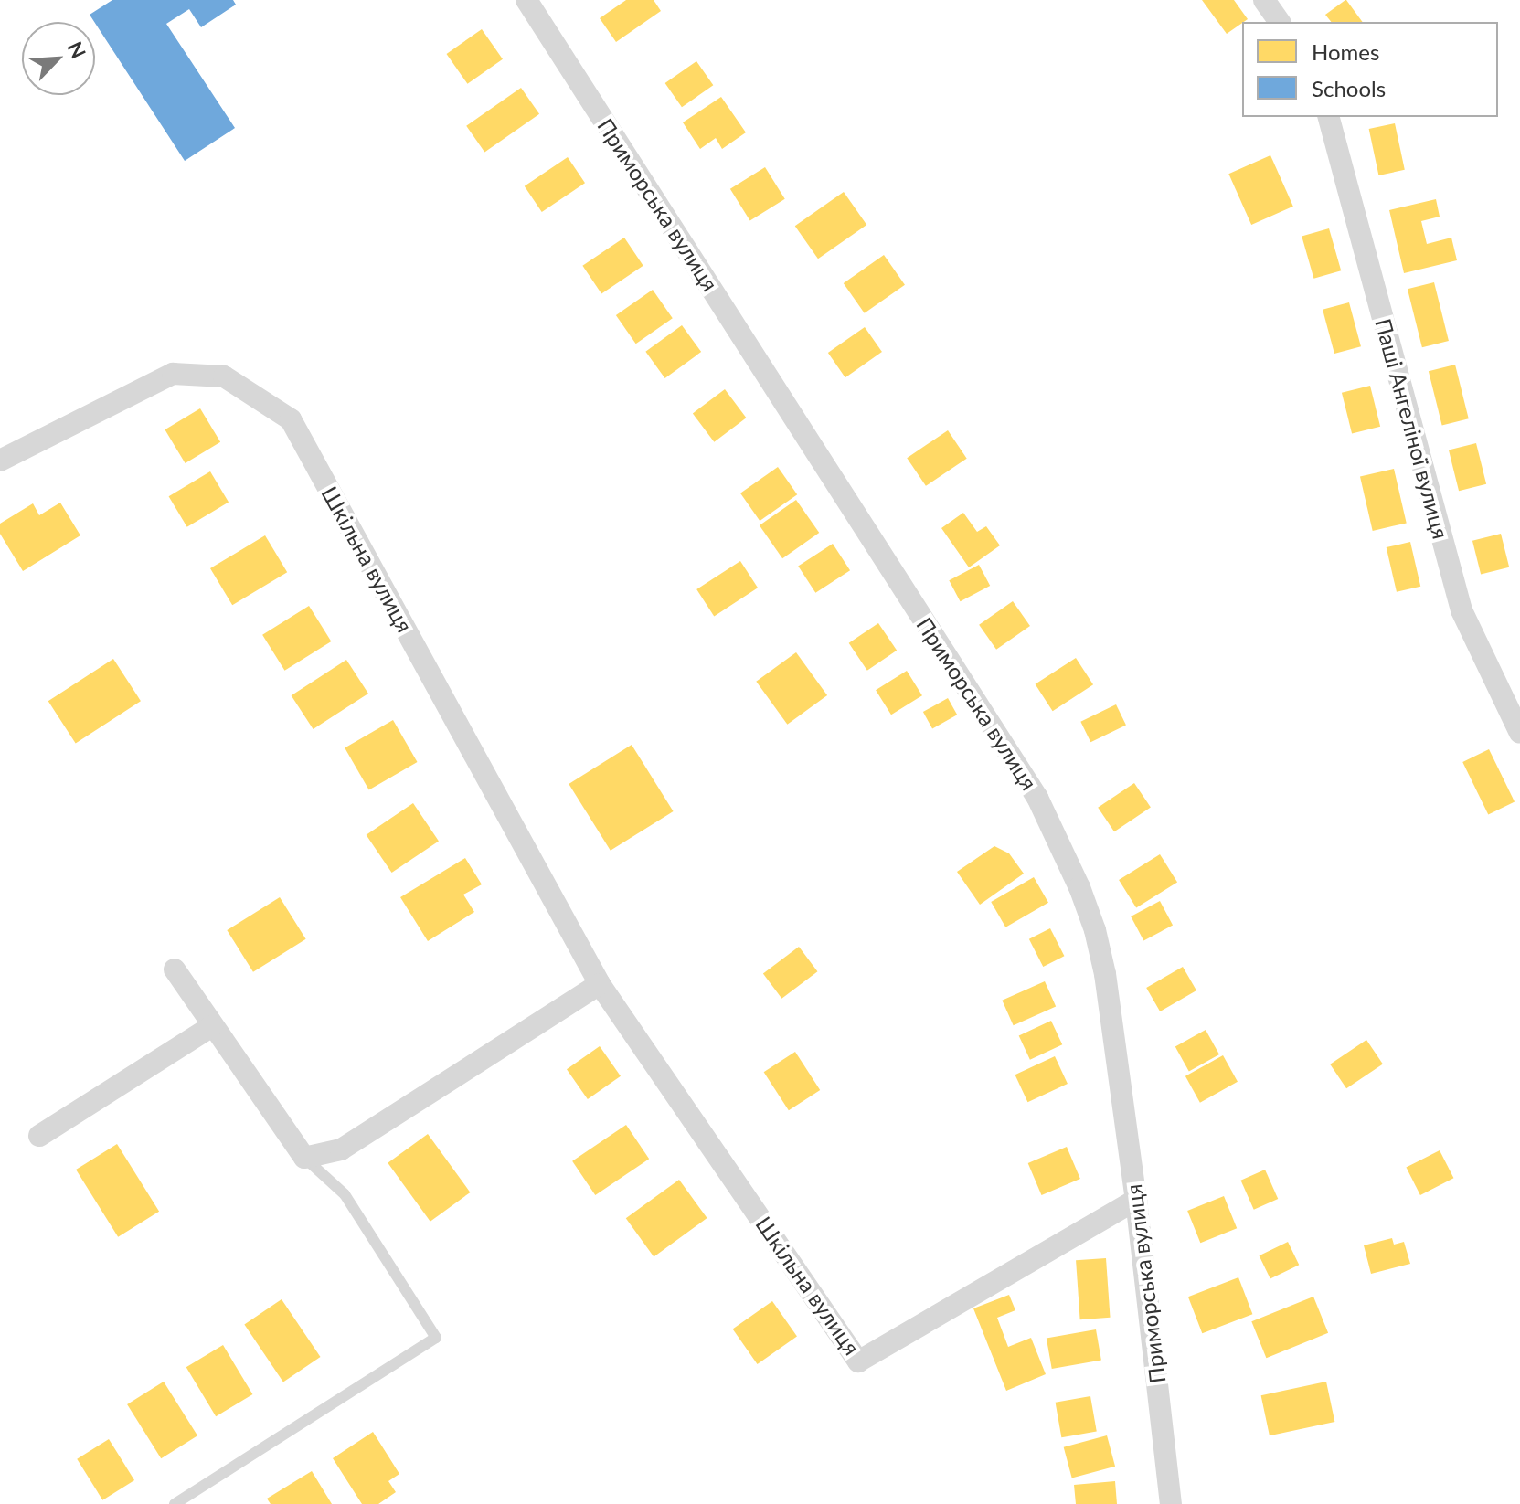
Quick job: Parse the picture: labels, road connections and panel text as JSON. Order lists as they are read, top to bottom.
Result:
{
  "streets": {
    "street": ["Приморська вулиця", "Паші Ангеліної вулиця", "Шкільна вулиця"]
  },
  "crossings": [
    ["Приморська вулиця", "Шкільна вулиця"]
  ],
  "legend": ["Homes", "Schools"],
  "north": "top right"
}
